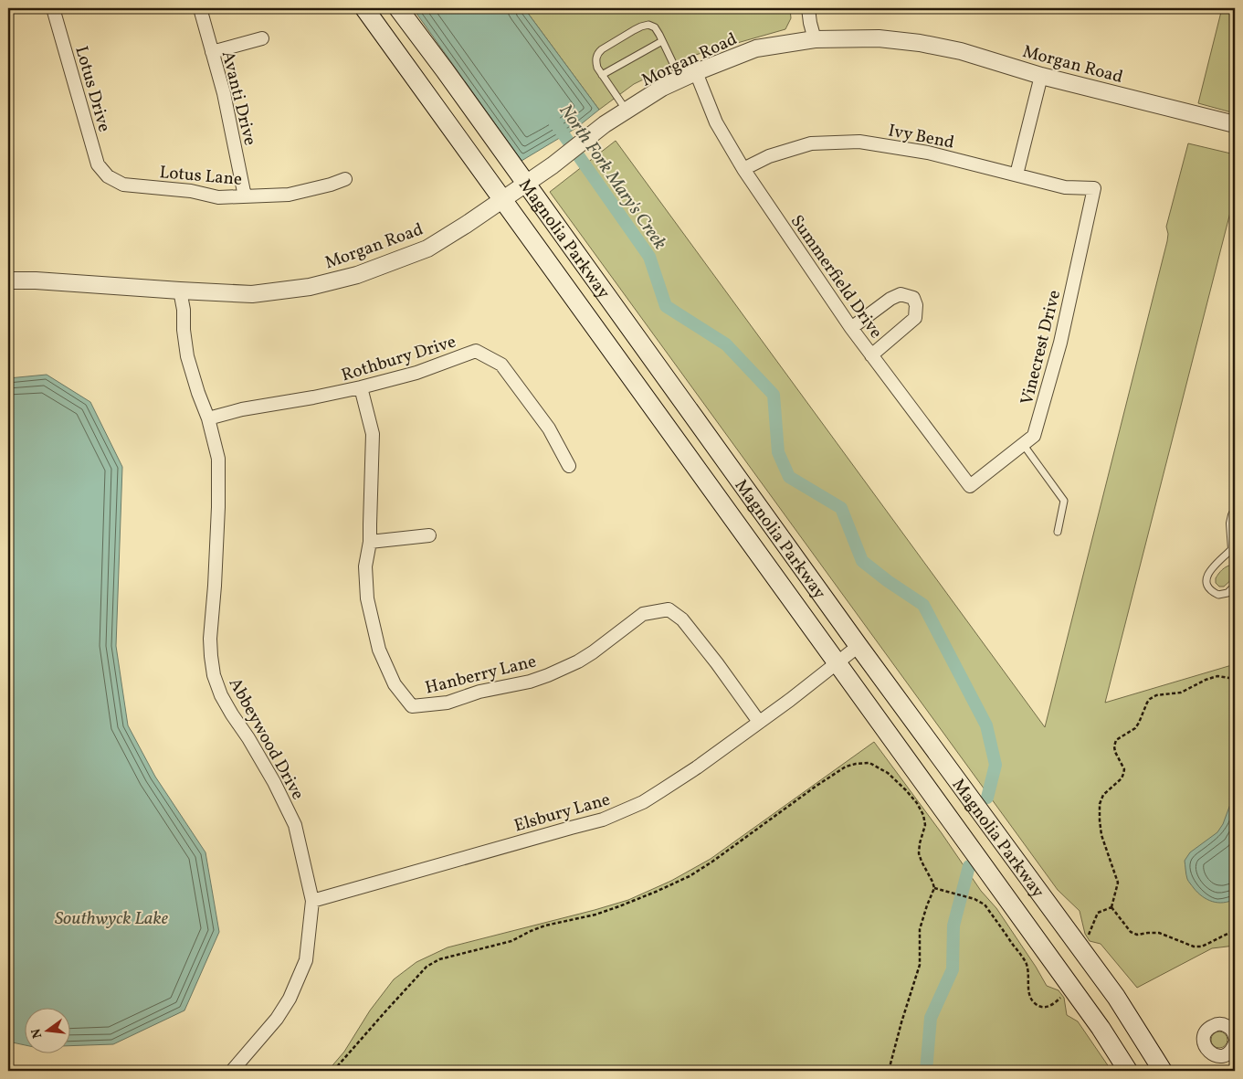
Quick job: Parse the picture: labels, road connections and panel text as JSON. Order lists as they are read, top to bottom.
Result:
{
  "streets": {
    "main road": ["Magnolia Parkway"],
    "street": [
      "Morgan Road",
      "Lotus Drive",
      "Avanti Drive",
      "Ivy Bend",
      "Lotus Lane",
      "Summerfield Drive",
      "Vinecrest Drive",
      "Rothbury Drive",
      "Hanberry Lane",
      "Abbeywood Drive",
      "Elsbury Lane"
    ]
  },
  "crossings": [
    ["Morgan Road", "Magnolia Parkway"],
    ["Morgan Road", "Summerfield Drive"],
    ["Morgan Road", "Abbeywood Drive"],
    ["Lotus Drive", "Lotus Lane"],
    ["Avanti Drive", "Lotus Lane"],
    ["Ivy Bend", "Summerfield Drive"],
    ["Ivy Bend", "Vinecrest Drive"],
    ["Magnolia Parkway", "Elsbury Lane"],
    ["Summerfield Drive", "Vinecrest Drive"],
    ["Rothbury Drive", "Hanberry Lane"],
    ["Rothbury Drive", "Abbeywood Drive"],
    ["Hanberry Lane", "Elsbury Lane"],
    ["Abbeywood Drive", "Elsbury Lane"]
  ],
  "water": ["North Fork Mary's Creek", "Southwyck Lake"],
  "north": "left"
}
